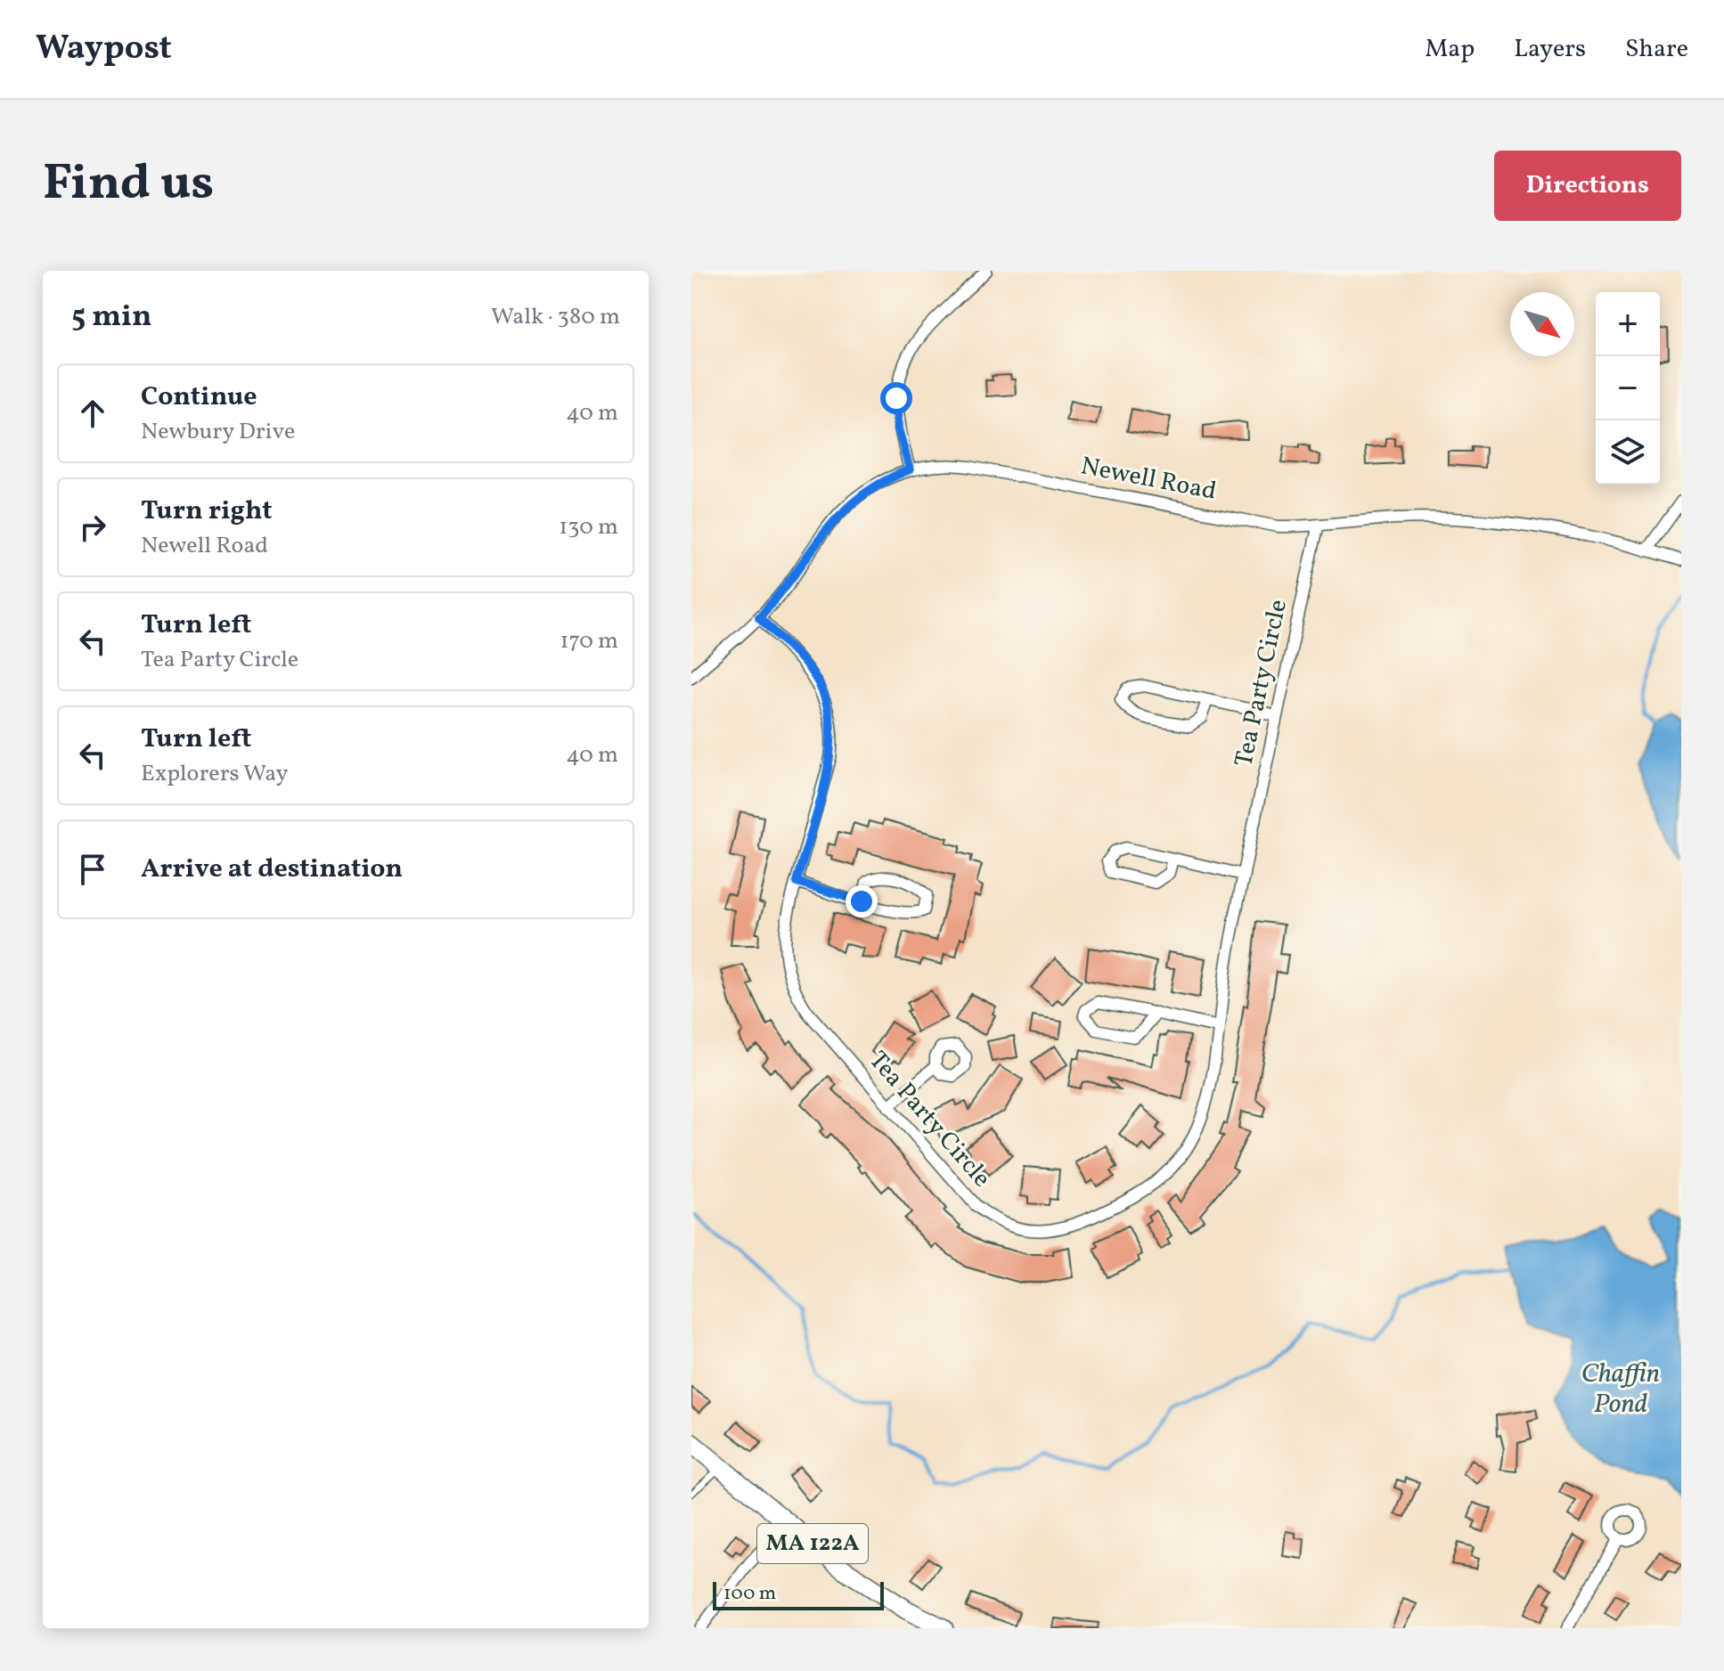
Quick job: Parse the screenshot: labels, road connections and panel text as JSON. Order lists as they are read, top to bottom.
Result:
{
  "streets": {
    "main road": ["MA 122A"],
    "street": ["Newell Road", "Tea Party Circle"]
  },
  "crossings": [
    ["Newell Road", "Tea Party Circle"]
  ],
  "water": ["Chaffin Pond"],
  "scale_bar": "100 m",
  "north": "bottom right",
  "page": {
    "header": "Waypost",
    "nav": ["Map", "Layers", "Share"],
    "title": "Find us",
    "buttons": "Directions",
    "heading": ["5 min", "Walk · 380 m"],
    "map_buttons": ["+", "−"],
    "list": [
      ["Continue", "Newbury Drive", "40 m"],
      ["Turn right", "Newell Road", "130 m"],
      ["Turn left", "Tea Party Circle", "170 m"],
      ["Turn left", "Explorers Way", "40 m"],
      "Arrive at destination"
    ],
    "scale": "100 m"
  }
}
